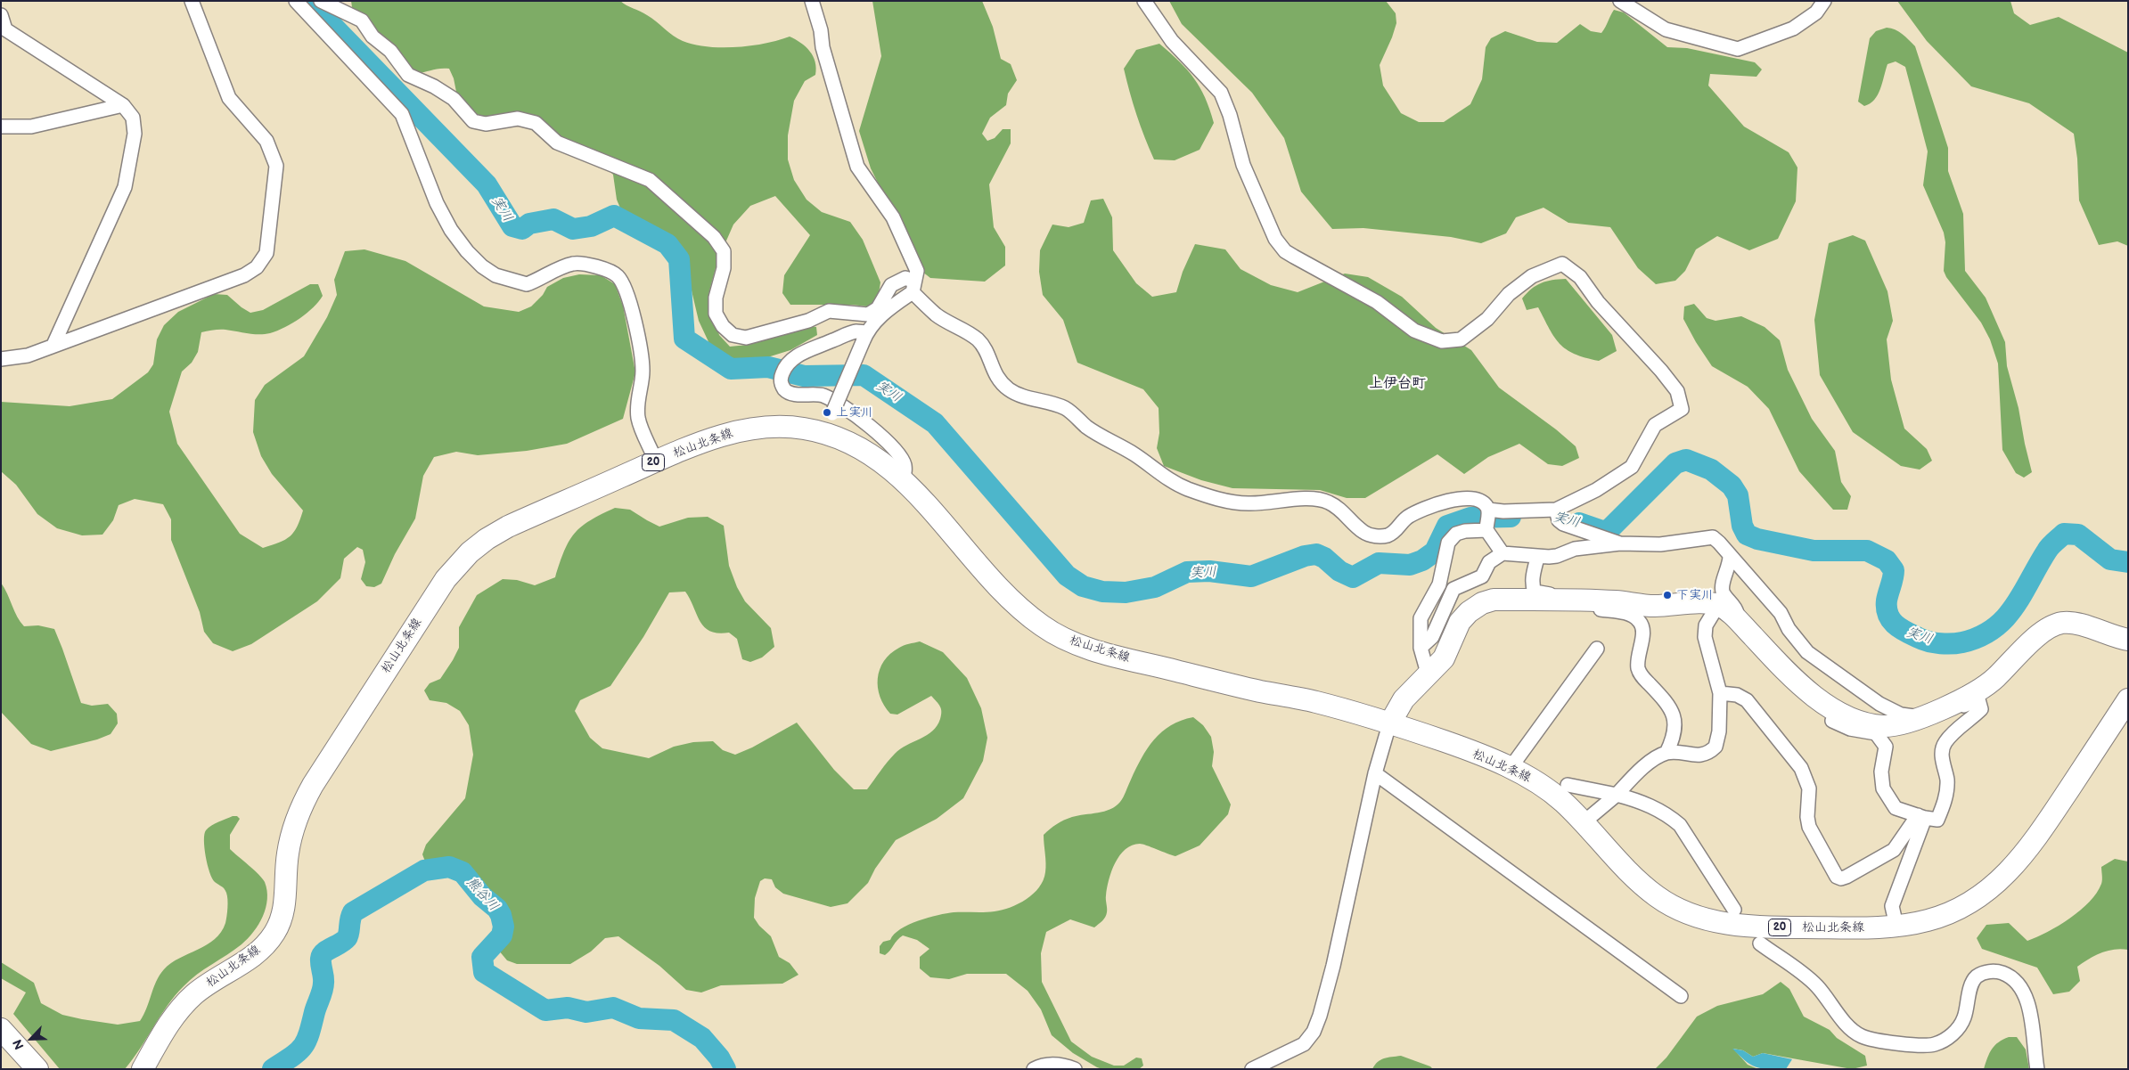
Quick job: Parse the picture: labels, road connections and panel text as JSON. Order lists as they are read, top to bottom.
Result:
{
  "streets": {
    "main road": ["松山北条線", "20"]
  },
  "districts": ["上伊台町"],
  "water": ["実川", "熊谷川"],
  "places": ["上実川", "下実川"],
  "north": "bottom left"
}
